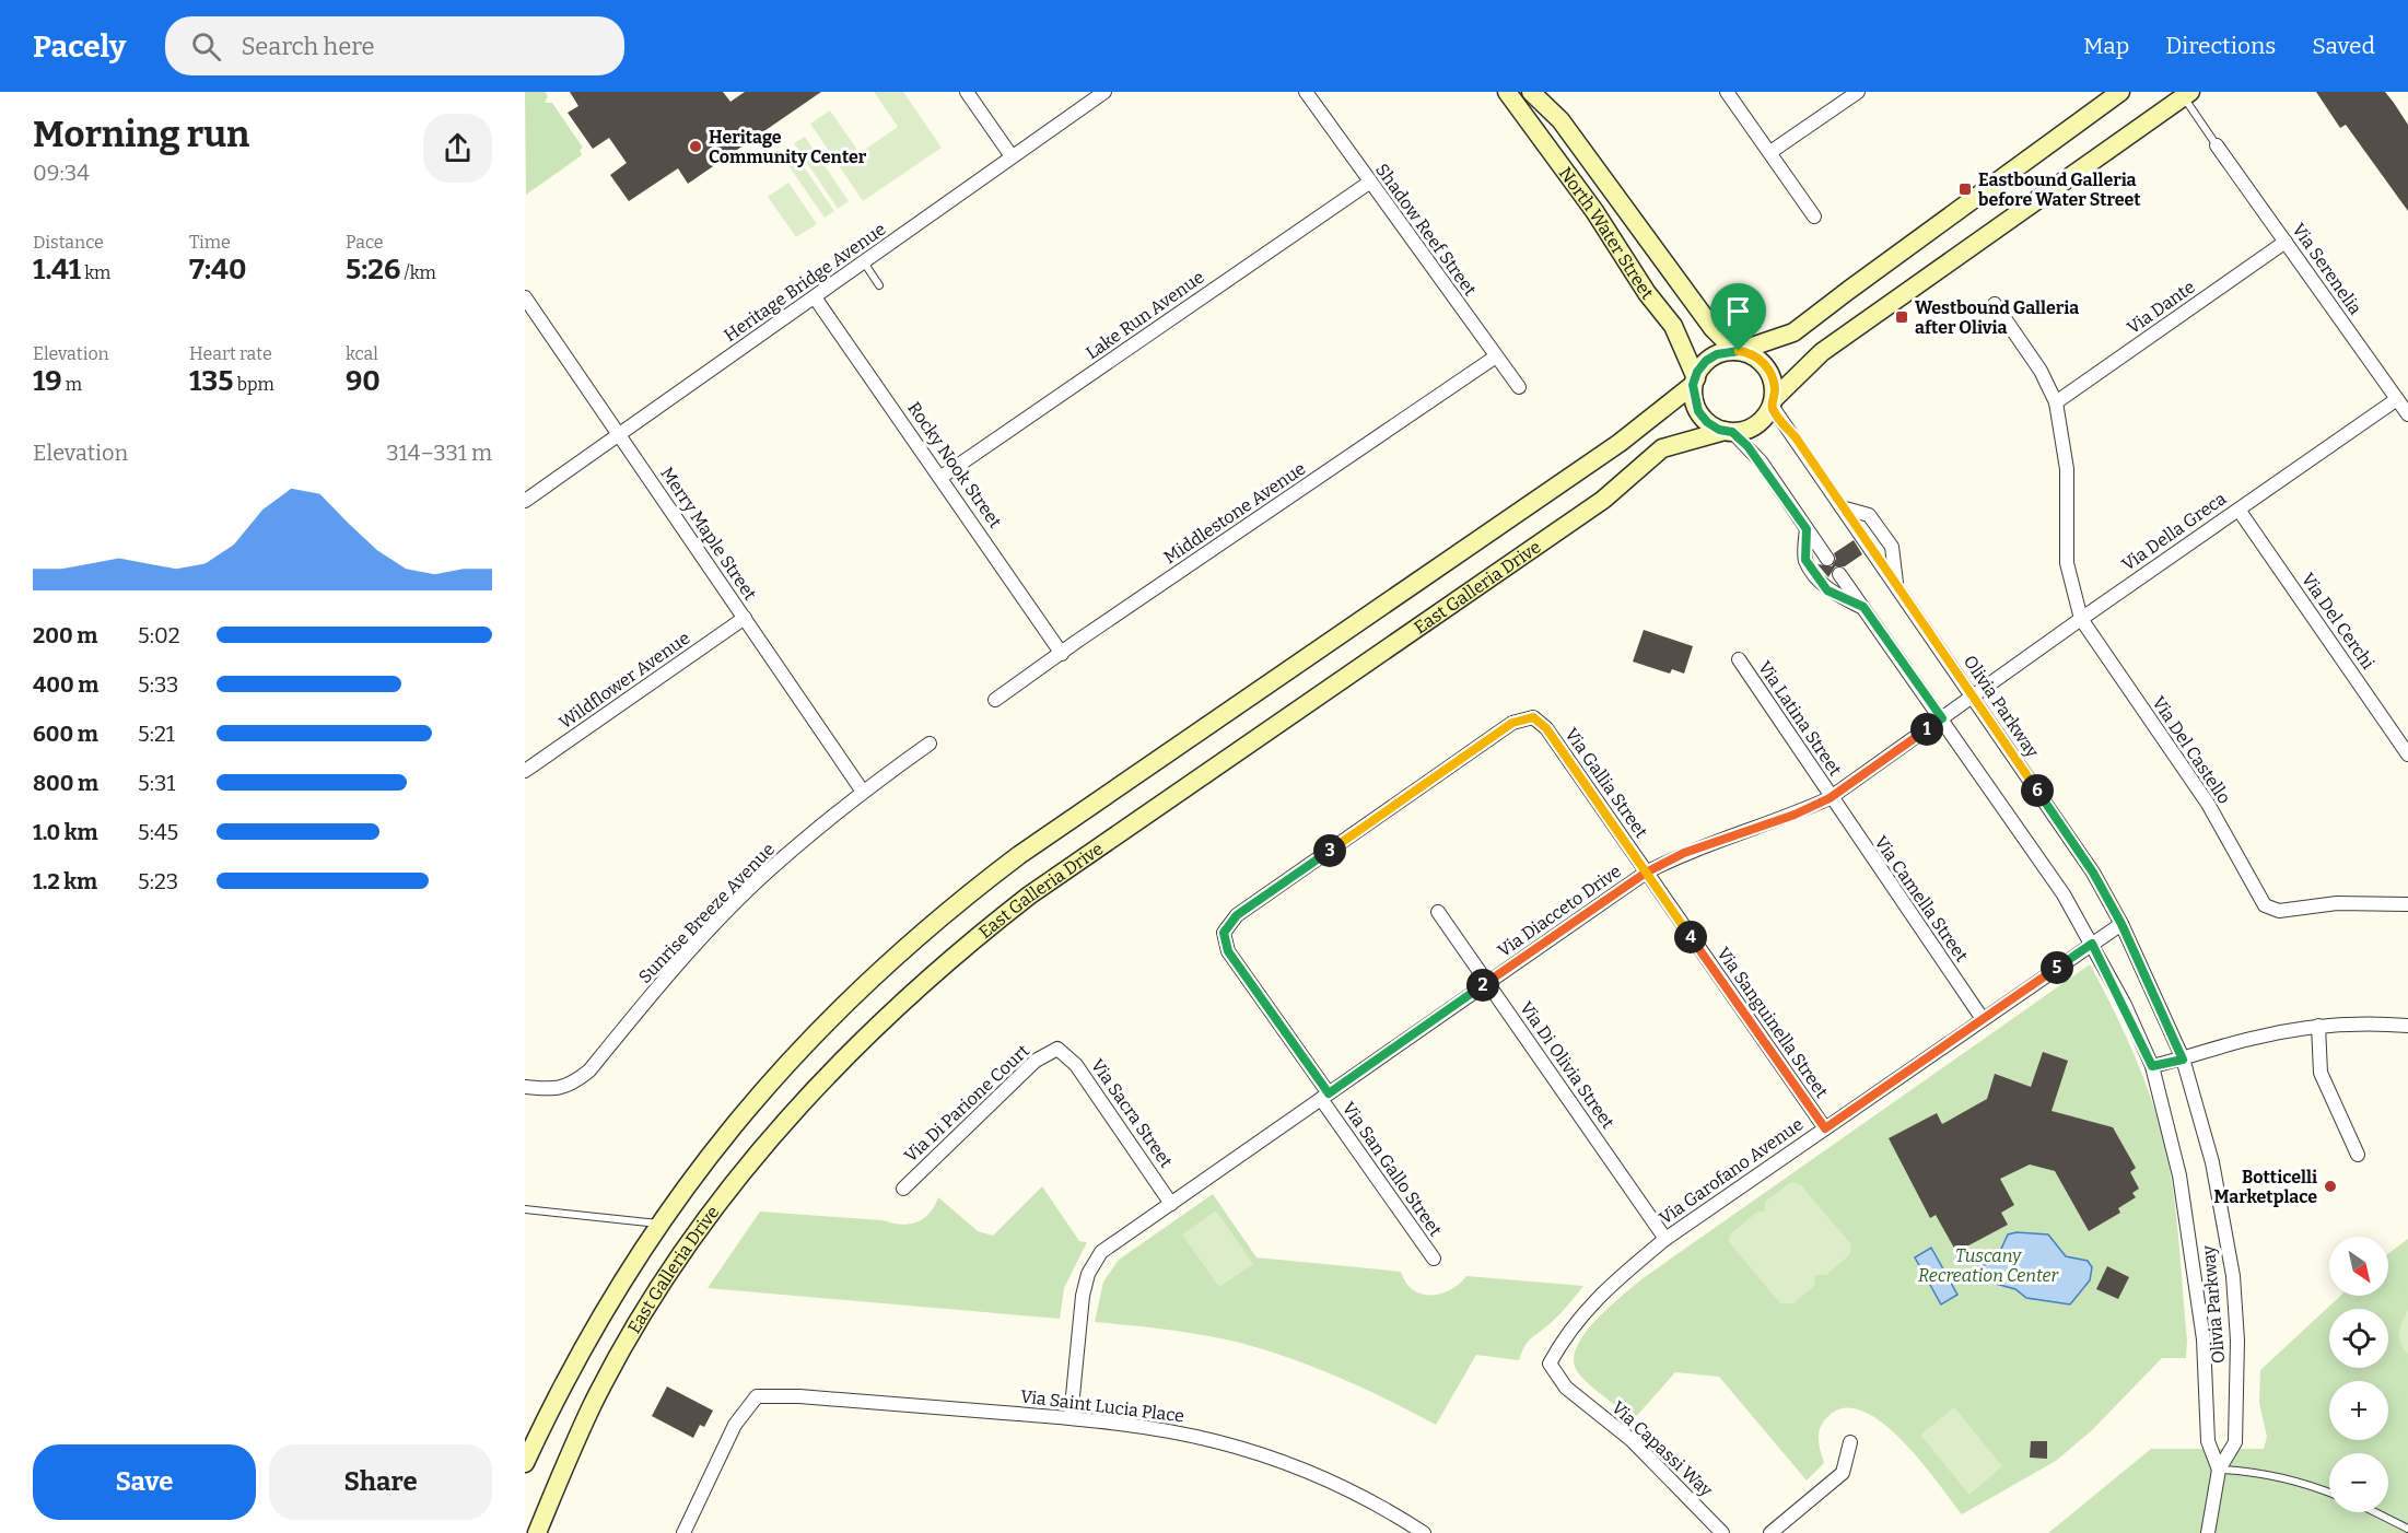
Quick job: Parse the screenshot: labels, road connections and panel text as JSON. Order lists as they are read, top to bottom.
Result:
{
  "streets": {
    "main road": ["North Water Street", "East Galleria Drive"],
    "street": [
      "Shadow Reef Street",
      "Via Serenelia",
      "Heritage Bridge Avenue",
      "Via Dante",
      "Lake Run Avenue",
      "Rocky Nook Street",
      "Middlestone Avenue",
      "Via Della Greca",
      "Merry Maple Street",
      "Via Del Cerchi",
      "Wildflower Avenue",
      "Olivia Parkway",
      "Via Latina Street",
      "Via Del Castello",
      "Via Gallia Street",
      "Via Camella Street",
      "Via Diacceto Drive",
      "Sunrise Breeze Avenue",
      "Via Sanguinella Street",
      "Via Di Olivia Street",
      "Via Di Parione Court",
      "Via Sacra Street",
      "Via San Gallo Street",
      "Via Garofano Avenue",
      "Via Saint Lucia Place",
      "Via Capassi Way"
    ]
  },
  "crossings": [
    ["Shadow Reef Street", "Lake Run Avenue"],
    ["Shadow Reef Street", "Middlestone Avenue"],
    ["North Water Street", "East Galleria Drive"],
    ["North Water Street", "Olivia Parkway"],
    ["Via Serenelia", "Via Dante"],
    ["Via Serenelia", "Via Della Greca"],
    ["Heritage Bridge Avenue", "Rocky Nook Street"],
    ["Heritage Bridge Avenue", "Merry Maple Street"],
    ["Lake Run Avenue", "Rocky Nook Street"],
    ["Rocky Nook Street", "Middlestone Avenue"],
    ["Via Della Greca", "Via Del Cerchi"],
    ["Via Della Greca", "Olivia Parkway"],
    ["Via Della Greca", "Via Del Castello"],
    ["Via Della Greca", "Via Diacceto Drive"],
    ["Merry Maple Street", "Wildflower Avenue"],
    ["Merry Maple Street", "Sunrise Breeze Avenue"],
    ["East Galleria Drive", "Olivia Parkway"],
    ["Olivia Parkway", "Via Diacceto Drive"],
    ["Olivia Parkway", "Via Garofano Avenue"],
    ["Via Latina Street", "Via Camella Street"],
    ["Via Latina Street", "Via Diacceto Drive"],
    ["Via Gallia Street", "Via Diacceto Drive"],
    ["Via Gallia Street", "Via Sanguinella Street"],
    ["Via Gallia Street", "Via San Gallo Street"],
    ["Via Camella Street", "Via Diacceto Drive"],
    ["Via Camella Street", "Via Garofano Avenue"],
    ["Via Diacceto Drive", "Via Sanguinella Street"],
    ["Via Diacceto Drive", "Via Di Olivia Street"],
    ["Via Diacceto Drive", "Via Sacra Street"],
    ["Via Diacceto Drive", "Via San Gallo Street"],
    ["Via Diacceto Drive", "Via Saint Lucia Place"],
    ["Via Sanguinella Street", "Via Garofano Avenue"],
    ["Via Di Olivia Street", "Via Garofano Avenue"],
    ["Via Di Parione Court", "Via Sacra Street"],
    ["Via Garofano Avenue", "Via Capassi Way"]
  ],
  "parks": ["Tuscany Recreation Center"],
  "places": {
    "other": ["Heritage Community Center", "Botticelli Marketplace"],
    "transit": ["Eastbound Galleria before Water Street", "Westbound Galleria after Olivia"]
  },
  "north": "bottom right",
  "page": {
    "header": "Pacely",
    "search": "Search here",
    "nav": ["Map", "Directions", "Saved"],
    "heading": ["Morning run", "09:34"],
    "stats": [
      ["Distance", "1.41 km"],
      ["Time", "7:40"],
      ["Pace", "5:26 /km"],
      ["Elevation", "19 m"],
      ["Heart rate", "135 bpm"],
      ["kcal", "90"]
    ],
    "chart": ["Elevation", "314–331 m"],
    "list": [
      {
        "name": "200 m",
        "note": "5:02"
      },
      {
        "name": "400 m",
        "note": "5:33"
      },
      {
        "name": "600 m",
        "note": "5:21"
      },
      {
        "name": "800 m",
        "note": "5:31"
      },
      {
        "name": "1.0 km",
        "note": "5:45"
      },
      {
        "name": "1.2 km",
        "note": "5:23"
      }
    ],
    "pins": [
      "1",
      "6",
      "3",
      "4",
      "5",
      "2"
    ],
    "map_buttons": ["+", "−"],
    "buttons": ["Save", "Share"]
  }
}
